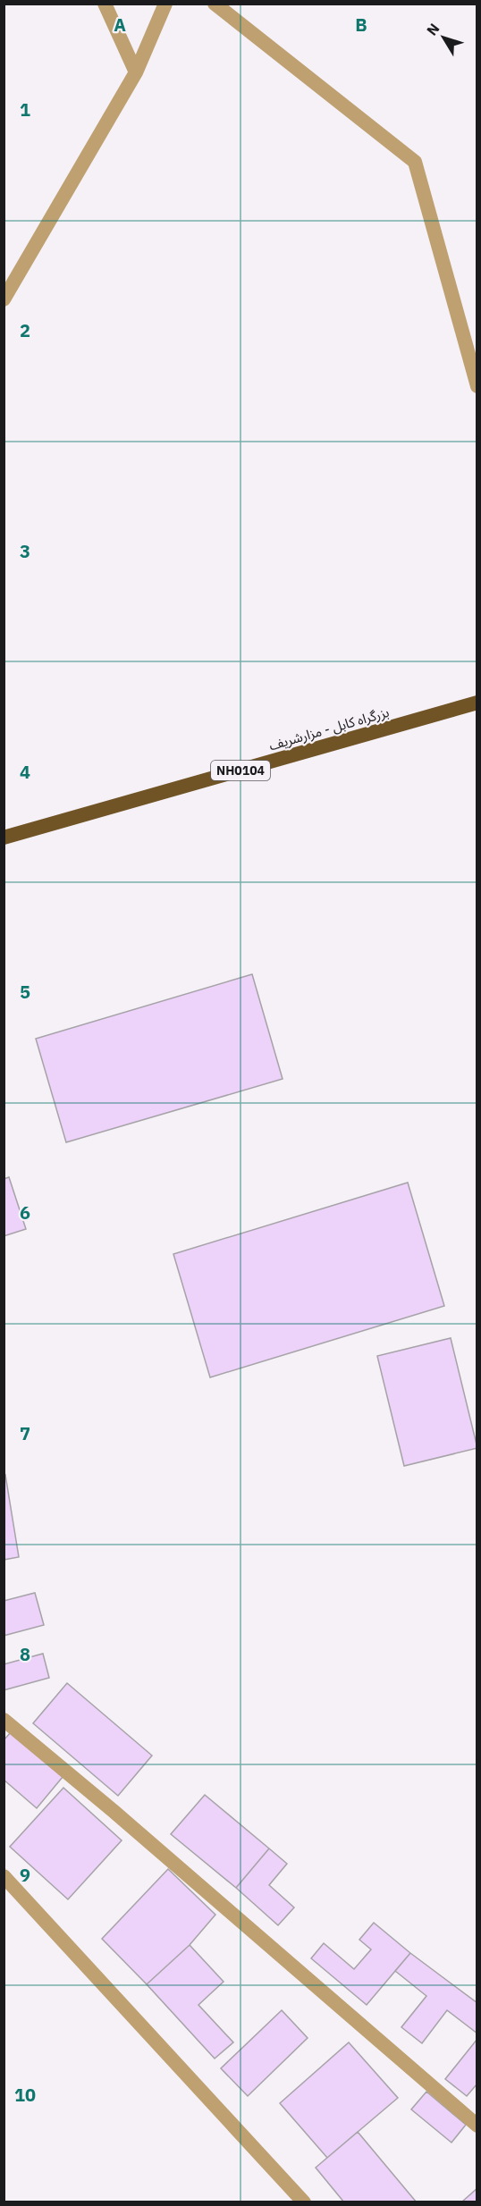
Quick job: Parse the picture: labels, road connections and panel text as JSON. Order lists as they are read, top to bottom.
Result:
{
  "streets": {
    "highway": ["بزرگراه کابل - مزارشریف", "NH0104"]
  },
  "north": "top left",
  "grid": {
    "columns": ["A", "B"],
    "rows": [
      "1",
      "2",
      "3",
      "4",
      "5",
      "6",
      "7",
      "8",
      "9",
      "10"
    ]
  }
}
